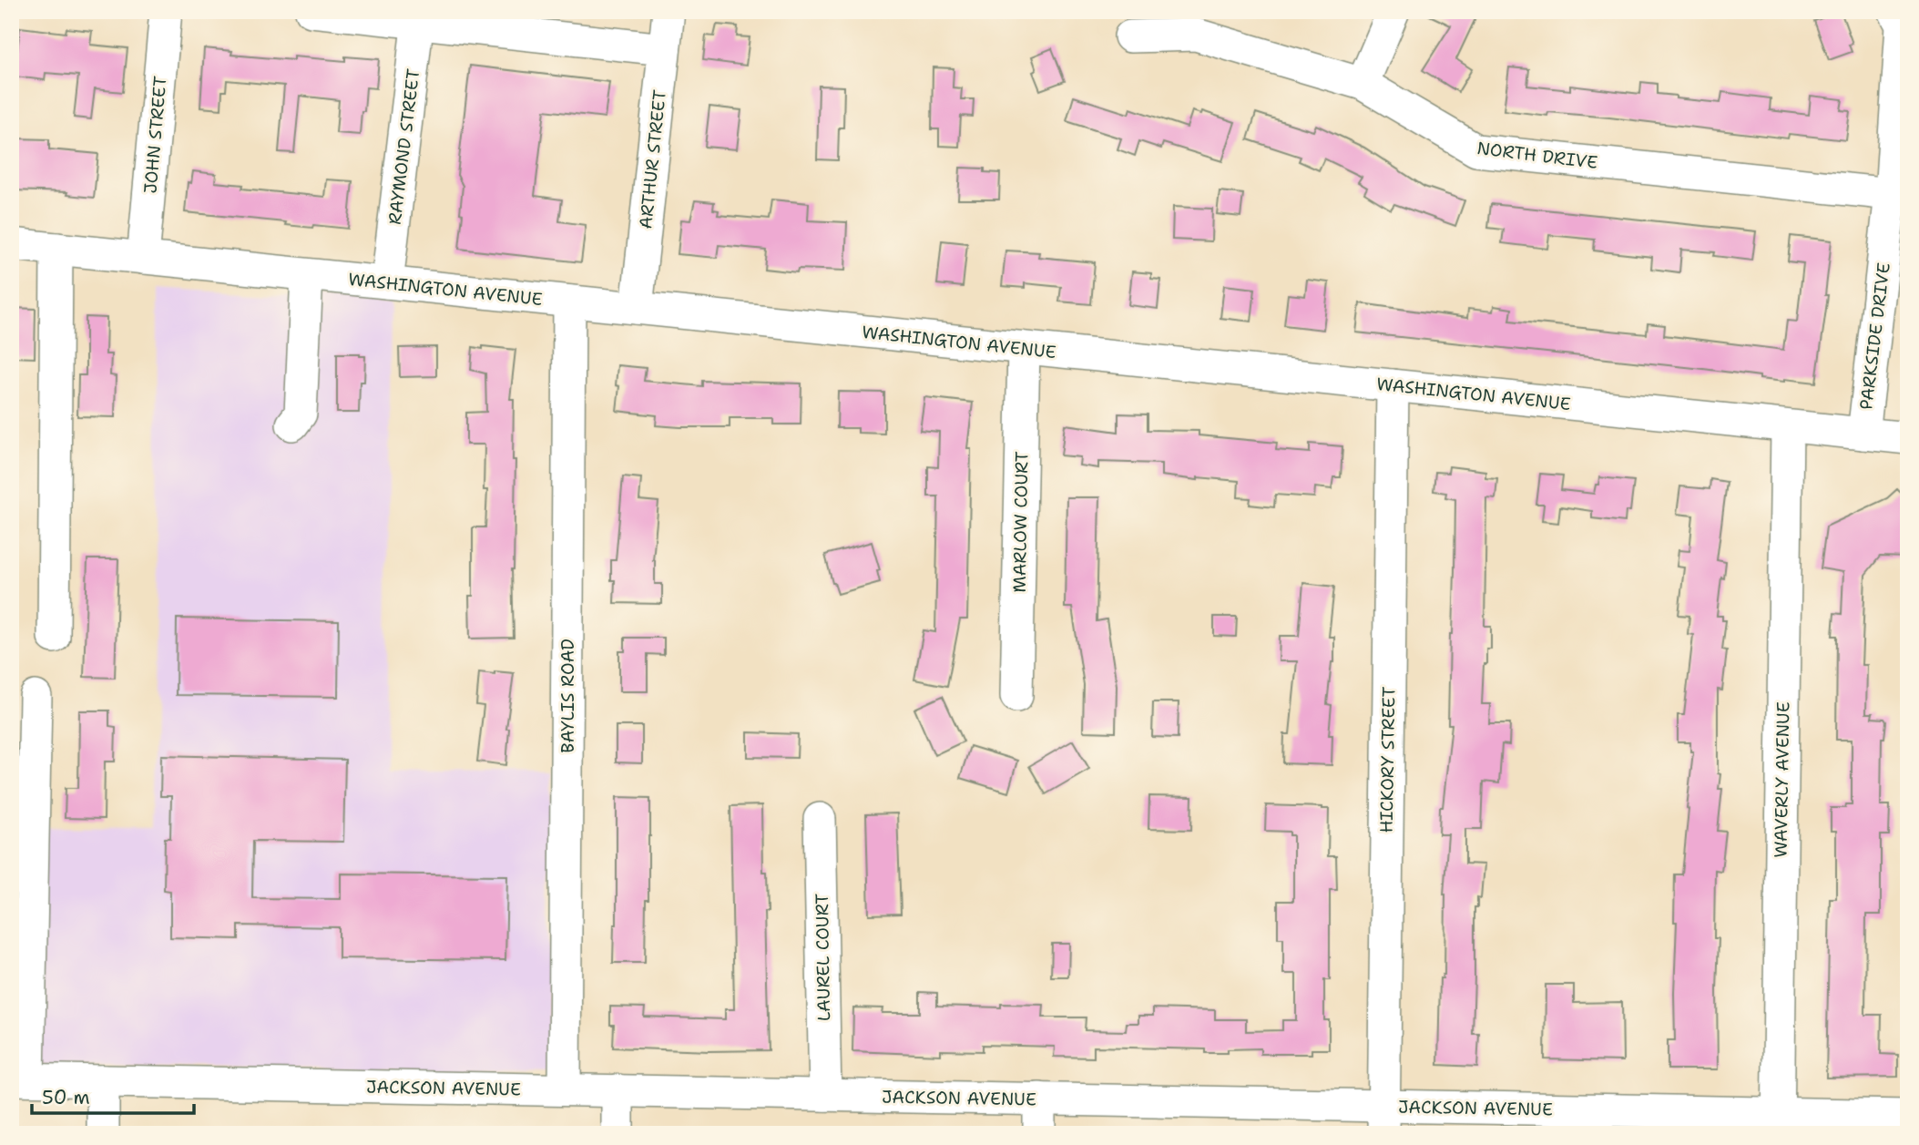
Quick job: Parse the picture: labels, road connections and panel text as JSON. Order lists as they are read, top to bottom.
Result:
{
  "streets": {
    "street": [
      "JOHN STREET",
      "RAYMOND STREET",
      "NORTH DRIVE",
      "ARTHUR STREET",
      "WASHINGTON AVENUE",
      "PARKSIDE DRIVE",
      "MARLOW COURT",
      "BAYLIS ROAD",
      "HICKORY STREET",
      "WAVERLY AVENUE",
      "LAUREL COURT",
      "JACKSON AVENUE"
    ]
  },
  "crossings": [
    ["JOHN STREET", "WASHINGTON AVENUE"],
    ["RAYMOND STREET", "WASHINGTON AVENUE"],
    ["NORTH DRIVE", "PARKSIDE DRIVE"],
    ["ARTHUR STREET", "WASHINGTON AVENUE"],
    ["WASHINGTON AVENUE", "PARKSIDE DRIVE"],
    ["WASHINGTON AVENUE", "MARLOW COURT"],
    ["WASHINGTON AVENUE", "BAYLIS ROAD"],
    ["WASHINGTON AVENUE", "HICKORY STREET"],
    ["WASHINGTON AVENUE", "WAVERLY AVENUE"],
    ["BAYLIS ROAD", "JACKSON AVENUE"],
    ["HICKORY STREET", "JACKSON AVENUE"],
    ["WAVERLY AVENUE", "JACKSON AVENUE"],
    ["LAUREL COURT", "JACKSON AVENUE"]
  ],
  "scale_bar": "50 m"
}
